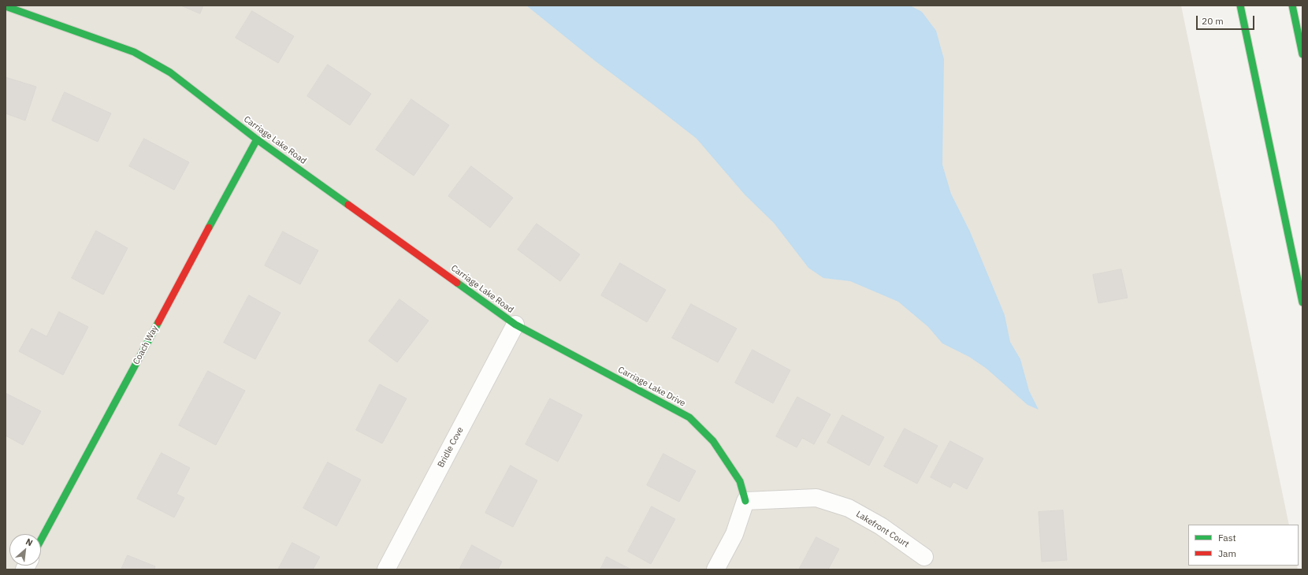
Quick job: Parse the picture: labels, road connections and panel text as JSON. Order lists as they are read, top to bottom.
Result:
{
  "streets": {
    "main road": ["Carriage Lake Road", "Coach Way", "Carriage Lake Drive"],
    "street": ["Bridle Cove", "Lakefront Court"]
  },
  "crossings": [
    ["Carriage Lake Road", "Coach Way"],
    ["Carriage Lake Road", "Carriage Lake Drive"],
    ["Carriage Lake Road", "Bridle Cove"],
    ["Carriage Lake Drive", "Bridle Cove"],
    ["Carriage Lake Drive", "Lakefront Court"]
  ],
  "legend": ["Fast", "Jam"],
  "scale_bar": "20 m",
  "north": "top right"
}
